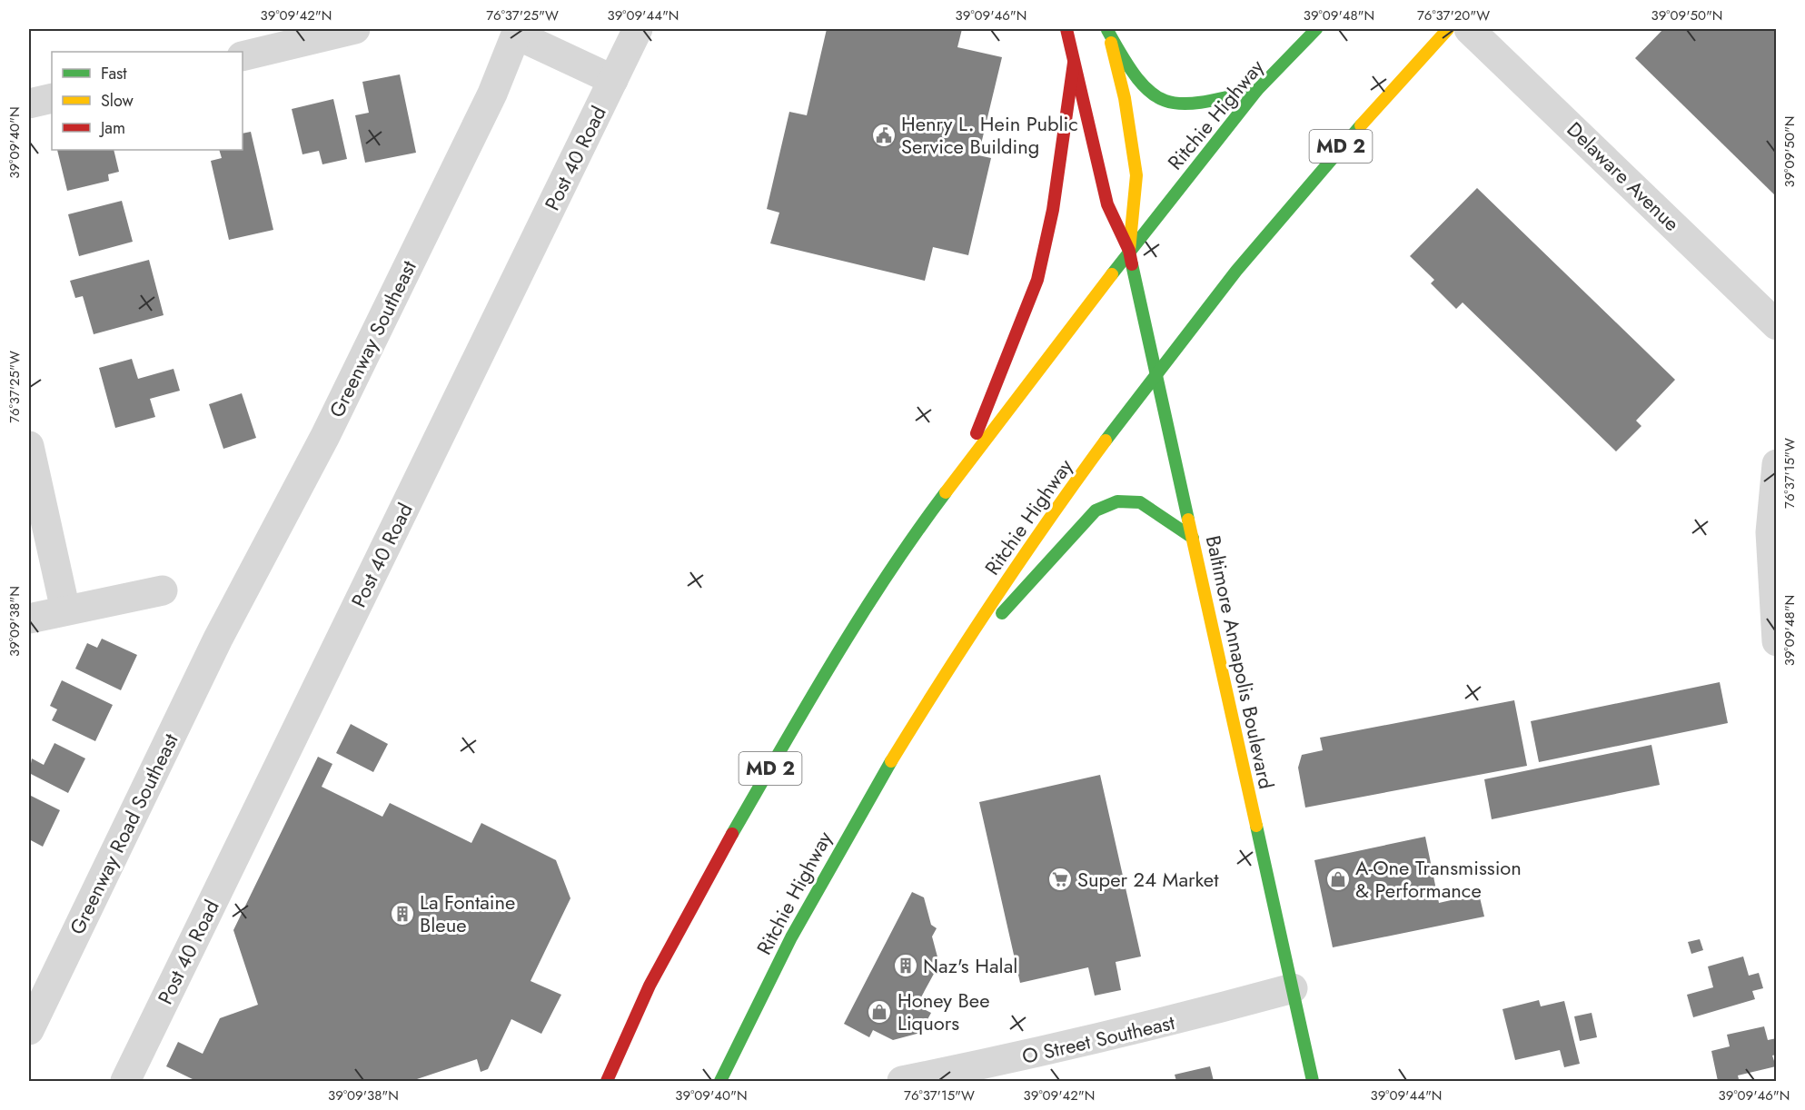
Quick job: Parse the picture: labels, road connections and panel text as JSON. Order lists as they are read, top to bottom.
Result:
{
  "streets": {
    "main road": ["Ritchie Highway", "MD 2", "Baltimore Annapolis Boulevard"],
    "street": [
      "Post 40 Road",
      "Delaware Avenue",
      "Greenway Southeast",
      "Greenway Road Southeast",
      "O Street Southeast"
    ]
  },
  "crossings": [
    ["Ritchie Highway", "Baltimore Annapolis Boulevard"],
    ["Greenway Southeast", "Greenway Road Southeast"],
    ["Baltimore Annapolis Boulevard", "O Street Southeast"]
  ],
  "places": {
    "public building": ["Henry L. Hein Public Service Building"],
    "supermarket": ["Super 24 Market"],
    "shop": ["A-One Transmission & Performance", "Honey Bee Liquors"],
    "building": ["La Fontaine Bleue", "Naz's Halal"]
  },
  "legend": ["Fast", "Slow", "Jam"],
  "coordinates": [
    "39°09'42\"N",
    "76°37'25\"W",
    "39°09'44\"N",
    "39°09'46\"N",
    "39°09'48\"N",
    "76°37'20\"W",
    "39°09'50\"N",
    "39°09'40\"N",
    "76°37'15\"W",
    "39°09'38\"N"
  ]
}
